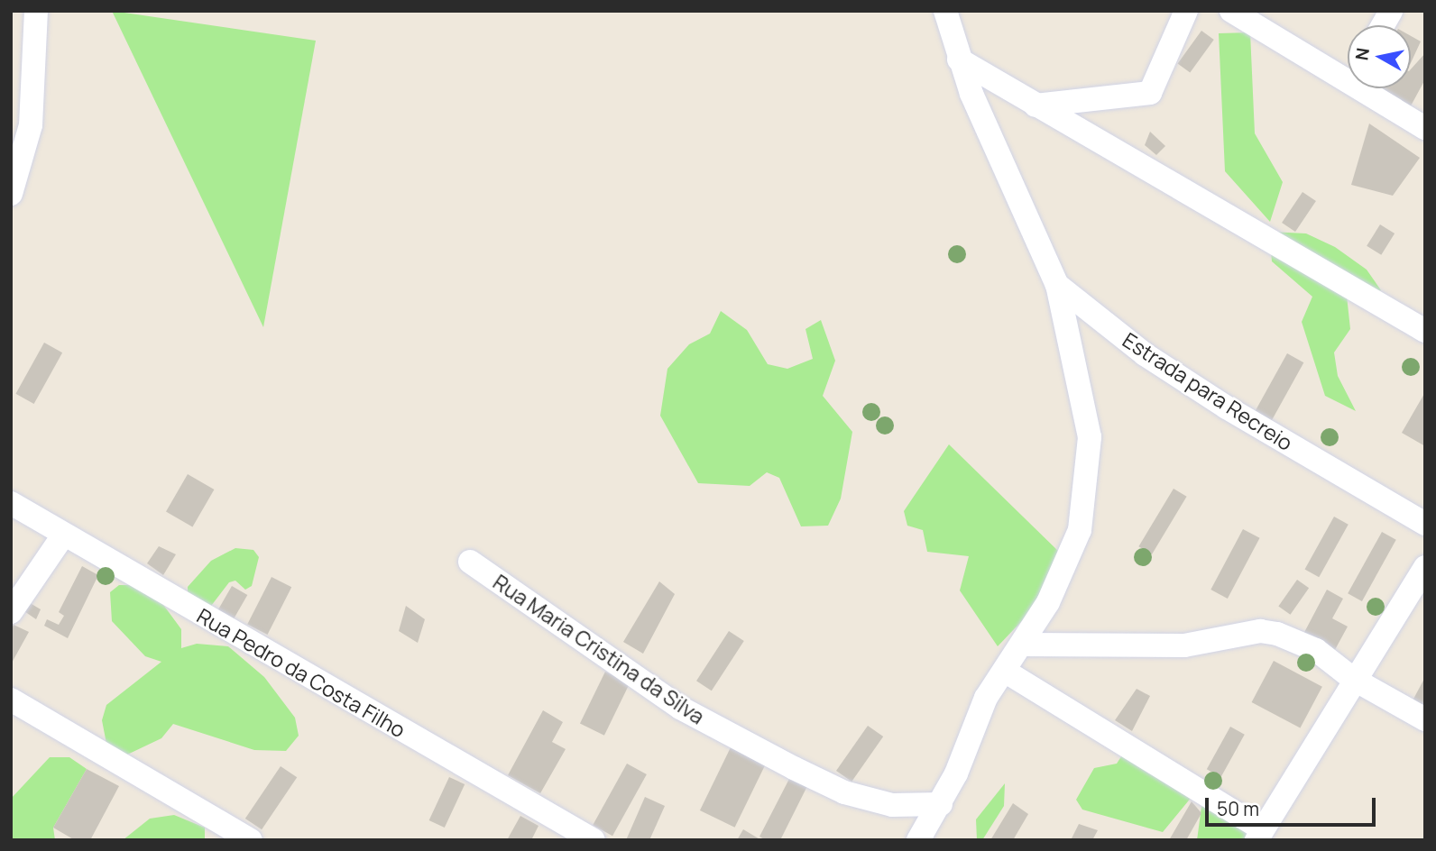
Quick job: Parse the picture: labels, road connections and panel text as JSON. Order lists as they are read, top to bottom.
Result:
{
  "streets": {
    "street": ["Estrada para Recreio", "Rua Maria Cristina da Silva", "Rua Pedro da Costa Filho"]
  },
  "scale_bar": "50 m",
  "north": "left"
}
